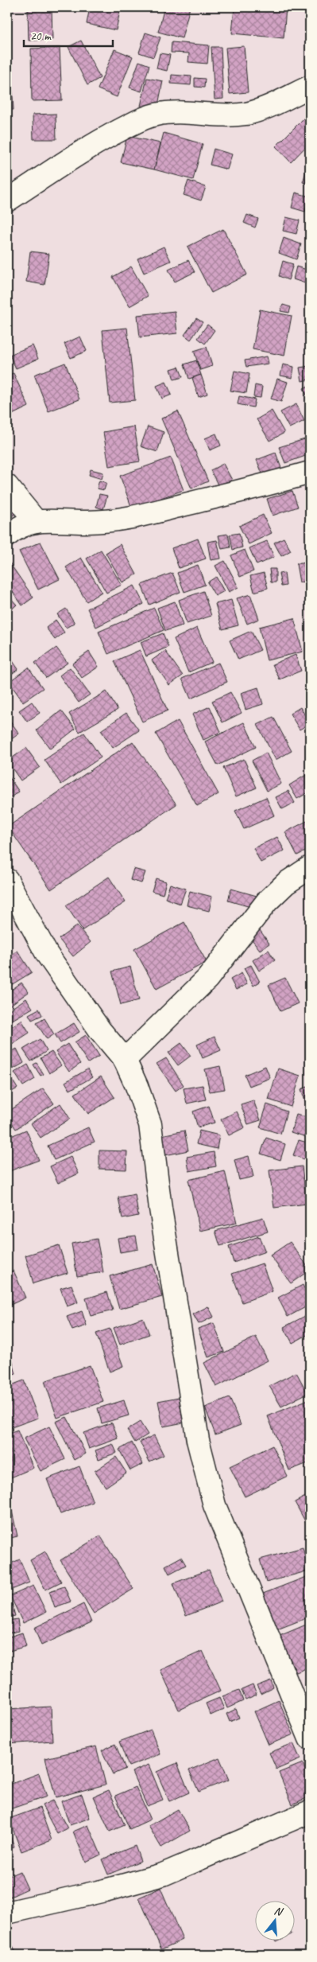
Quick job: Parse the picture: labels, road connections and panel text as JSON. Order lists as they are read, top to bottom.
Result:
{
  "scale_bar": "20 m",
  "north": "top"
}
